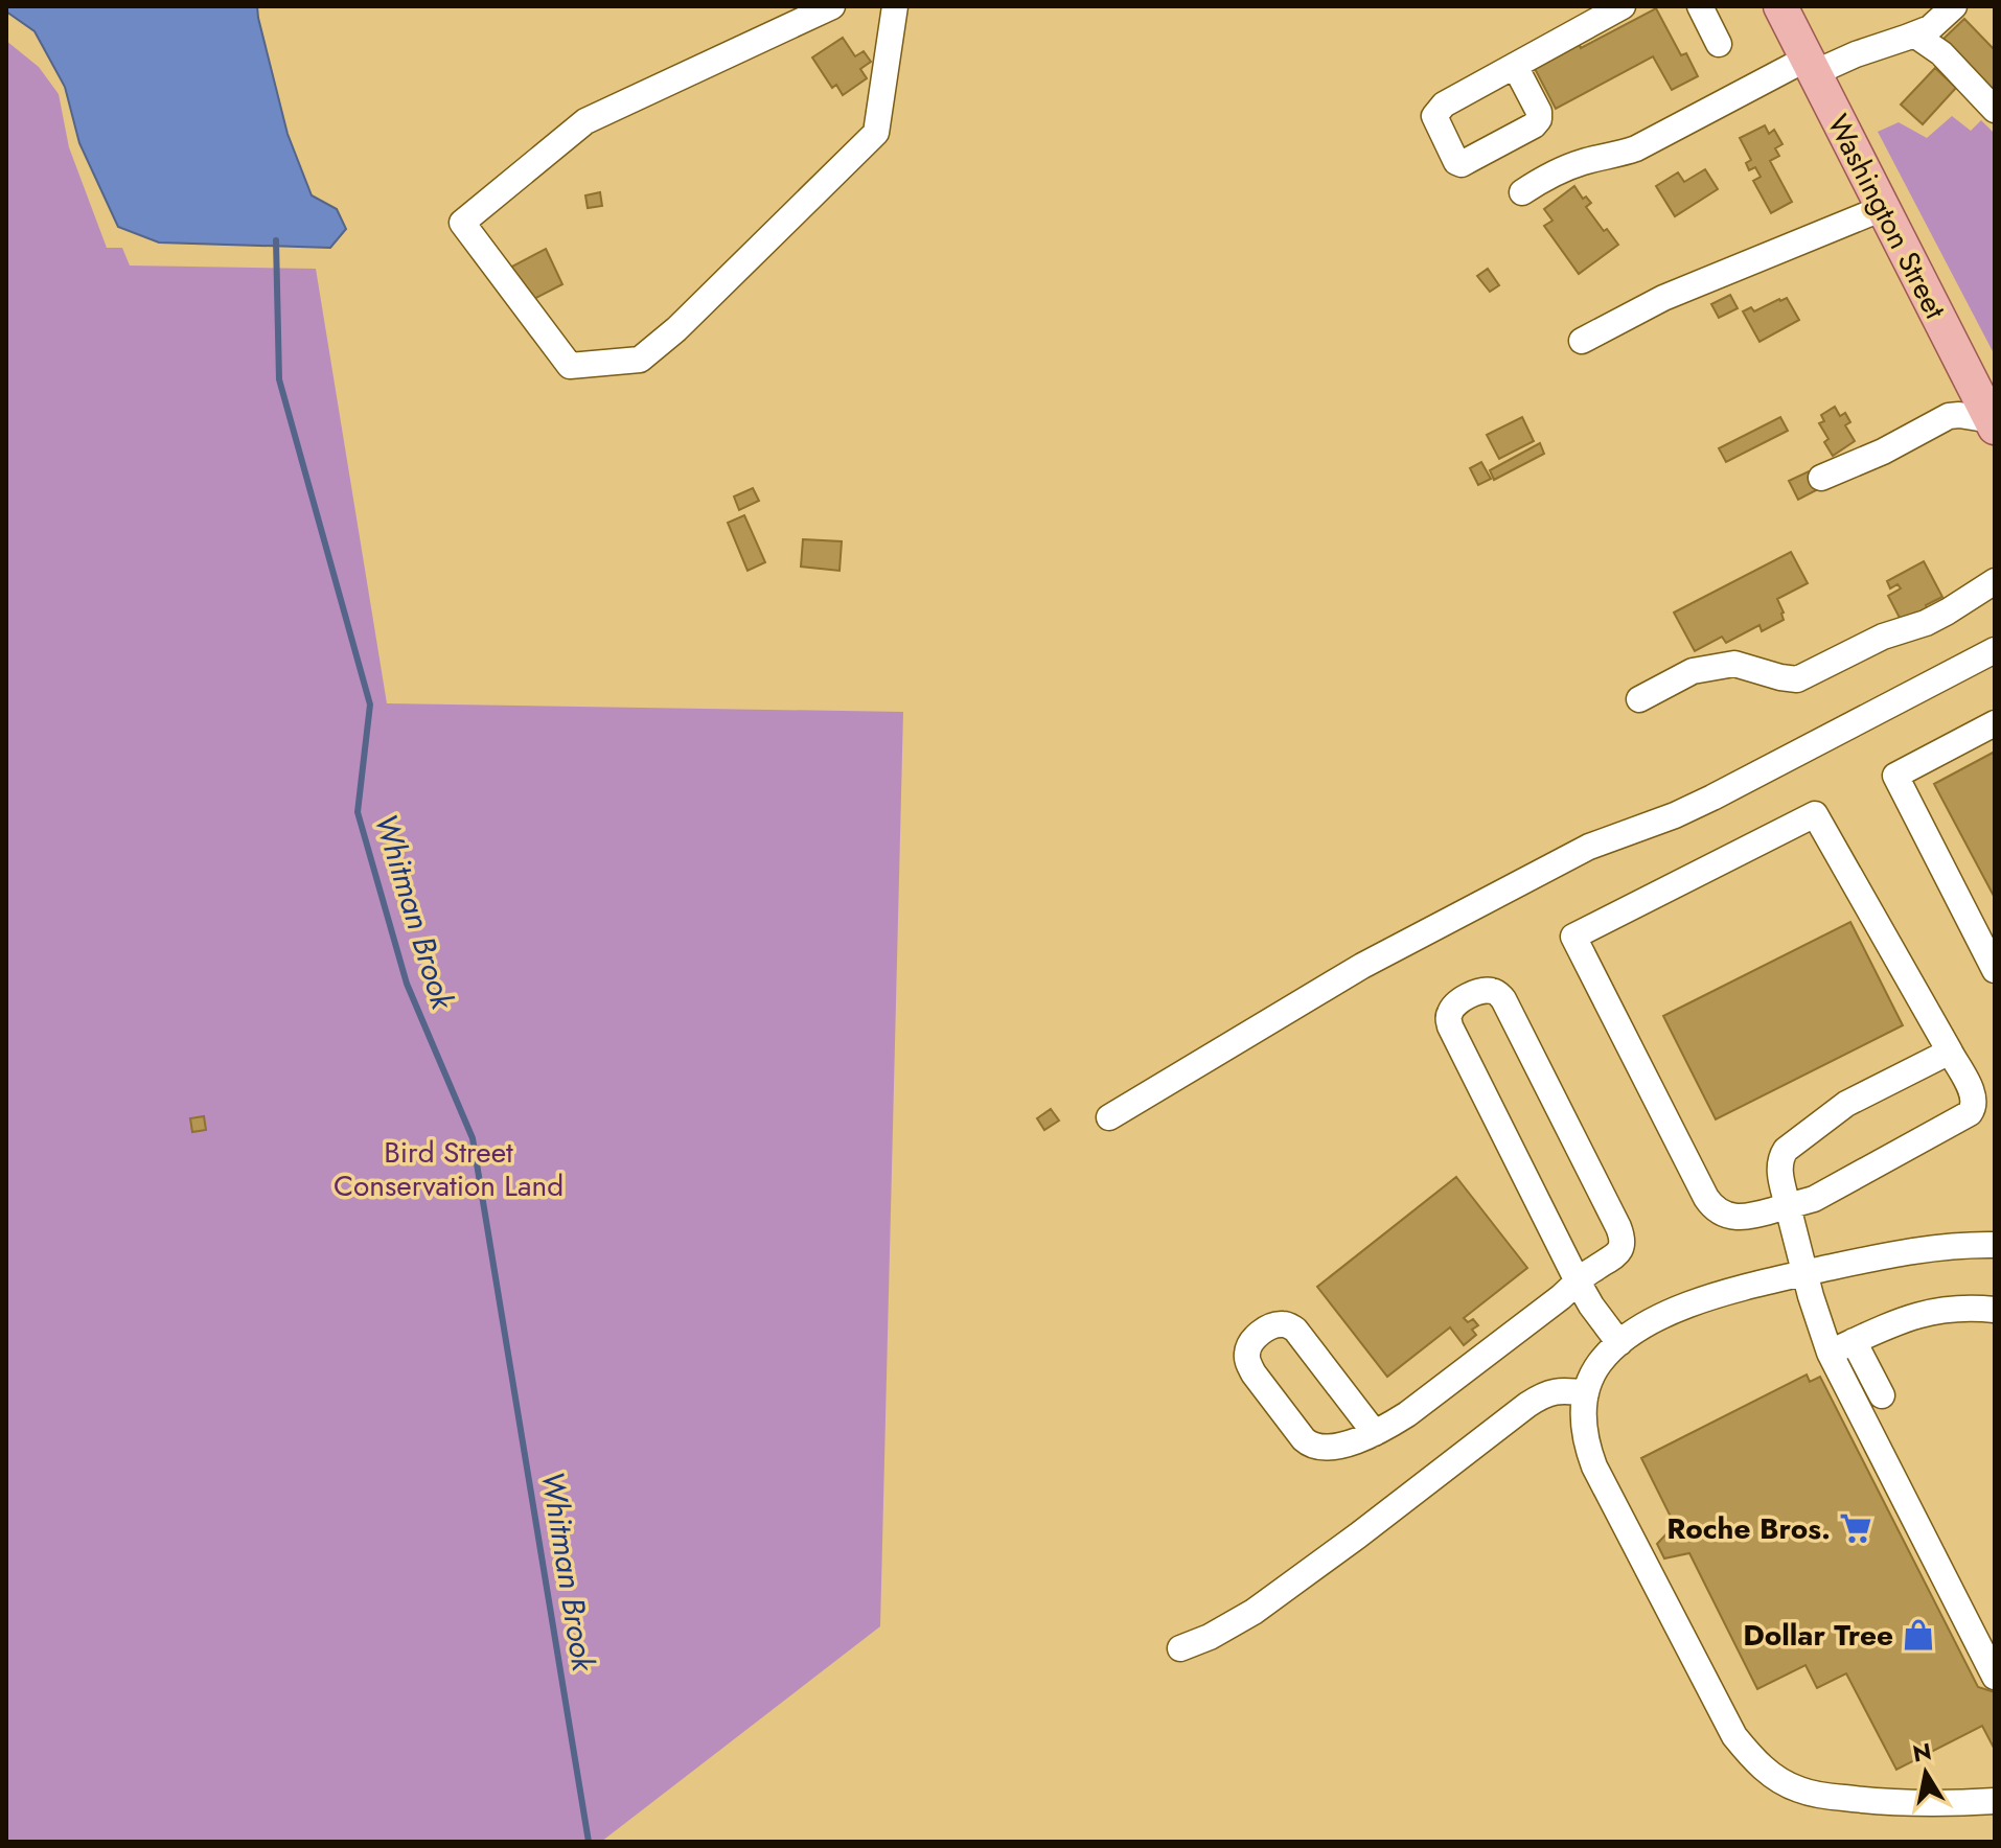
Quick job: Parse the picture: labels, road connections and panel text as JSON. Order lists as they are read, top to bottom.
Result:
{
  "streets": {
    "main road": ["Washington Street"]
  },
  "water": ["Whitman Brook"],
  "parks": ["Bird Street Conservation Land"],
  "places": {
    "supermarket": ["Roche Bros."],
    "shop": ["Dollar Tree"]
  },
  "north": "top"
}
